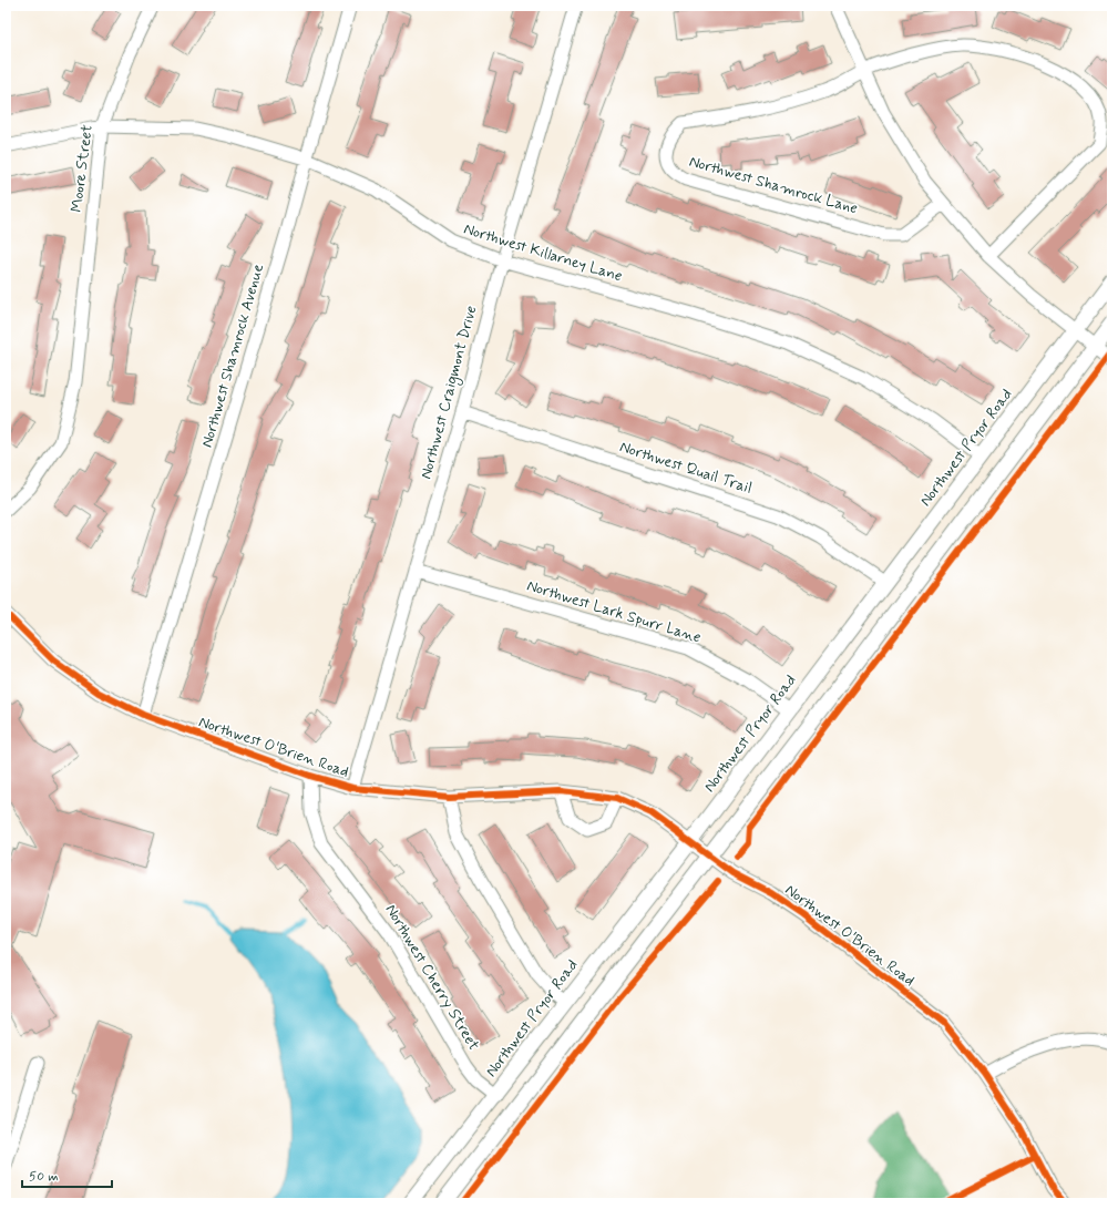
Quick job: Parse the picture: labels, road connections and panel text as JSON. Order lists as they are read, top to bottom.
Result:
{
  "streets": {
    "main road": ["Northwest Pryor Road"],
    "street": [
      "Moore Street",
      "Northwest Shamrock Lane",
      "Northwest Killarney Lane",
      "Northwest Shamrock Avenue",
      "Northwest Craigmont Drive",
      "Northwest Quail Trail",
      "Northwest Lark Spurr Lane",
      "Northwest O'Brien Road",
      "Northwest Cherry Street"
    ]
  },
  "crossings": [
    ["Moore Street", "Northwest Killarney Lane"],
    ["Northwest Killarney Lane", "Northwest Shamrock Avenue"],
    ["Northwest Killarney Lane", "Northwest Craigmont Drive"],
    ["Northwest Killarney Lane", "Northwest Pryor Road"],
    ["Northwest Shamrock Avenue", "Northwest O'Brien Road"],
    ["Northwest Craigmont Drive", "Northwest Quail Trail"],
    ["Northwest Craigmont Drive", "Northwest Lark Spurr Lane"],
    ["Northwest Craigmont Drive", "Northwest O'Brien Road"],
    ["Northwest Pryor Road", "Northwest Quail Trail"],
    ["Northwest Pryor Road", "Northwest Lark Spurr Lane"],
    ["Northwest Pryor Road", "Northwest O'Brien Road"],
    ["Northwest Pryor Road", "Northwest Cherry Street"],
    ["Northwest O'Brien Road", "Northwest Cherry Street"]
  ],
  "scale_bar": "50 m"
}
